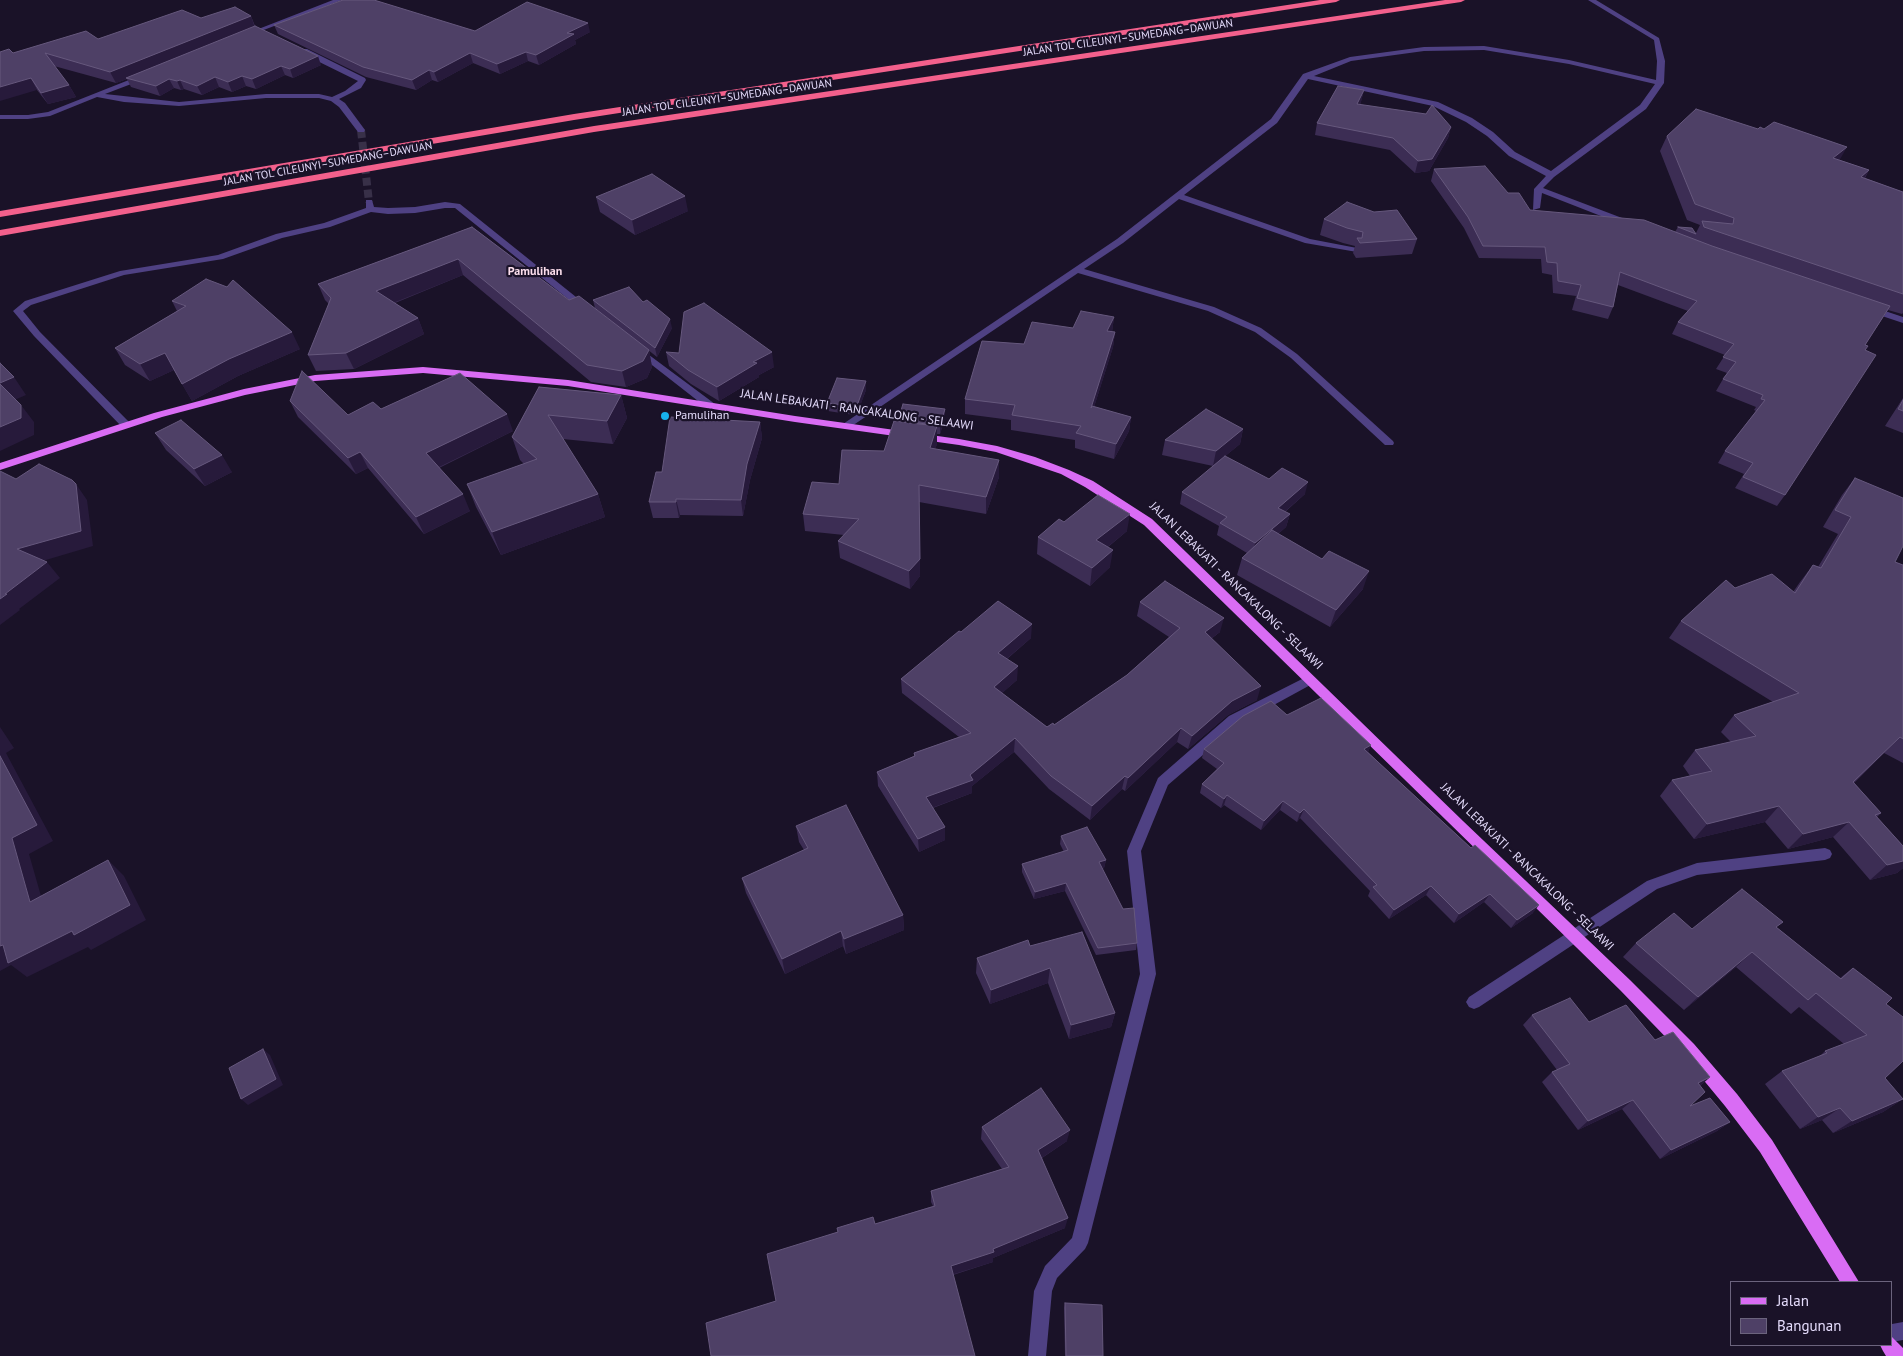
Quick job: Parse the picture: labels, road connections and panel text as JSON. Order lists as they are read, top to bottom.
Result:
{
  "streets": {
    "highway": ["JALAN TOL CILEUNYI–SUMEDANG–DAWUAN"],
    "main road": ["JALAN LEBAKJATI - RANCAKALONG - SELAAWI"]
  },
  "districts": ["Pamulihan"],
  "places": ["Pamulihan"],
  "legend": ["Jalan", "Bangunan"]
}
